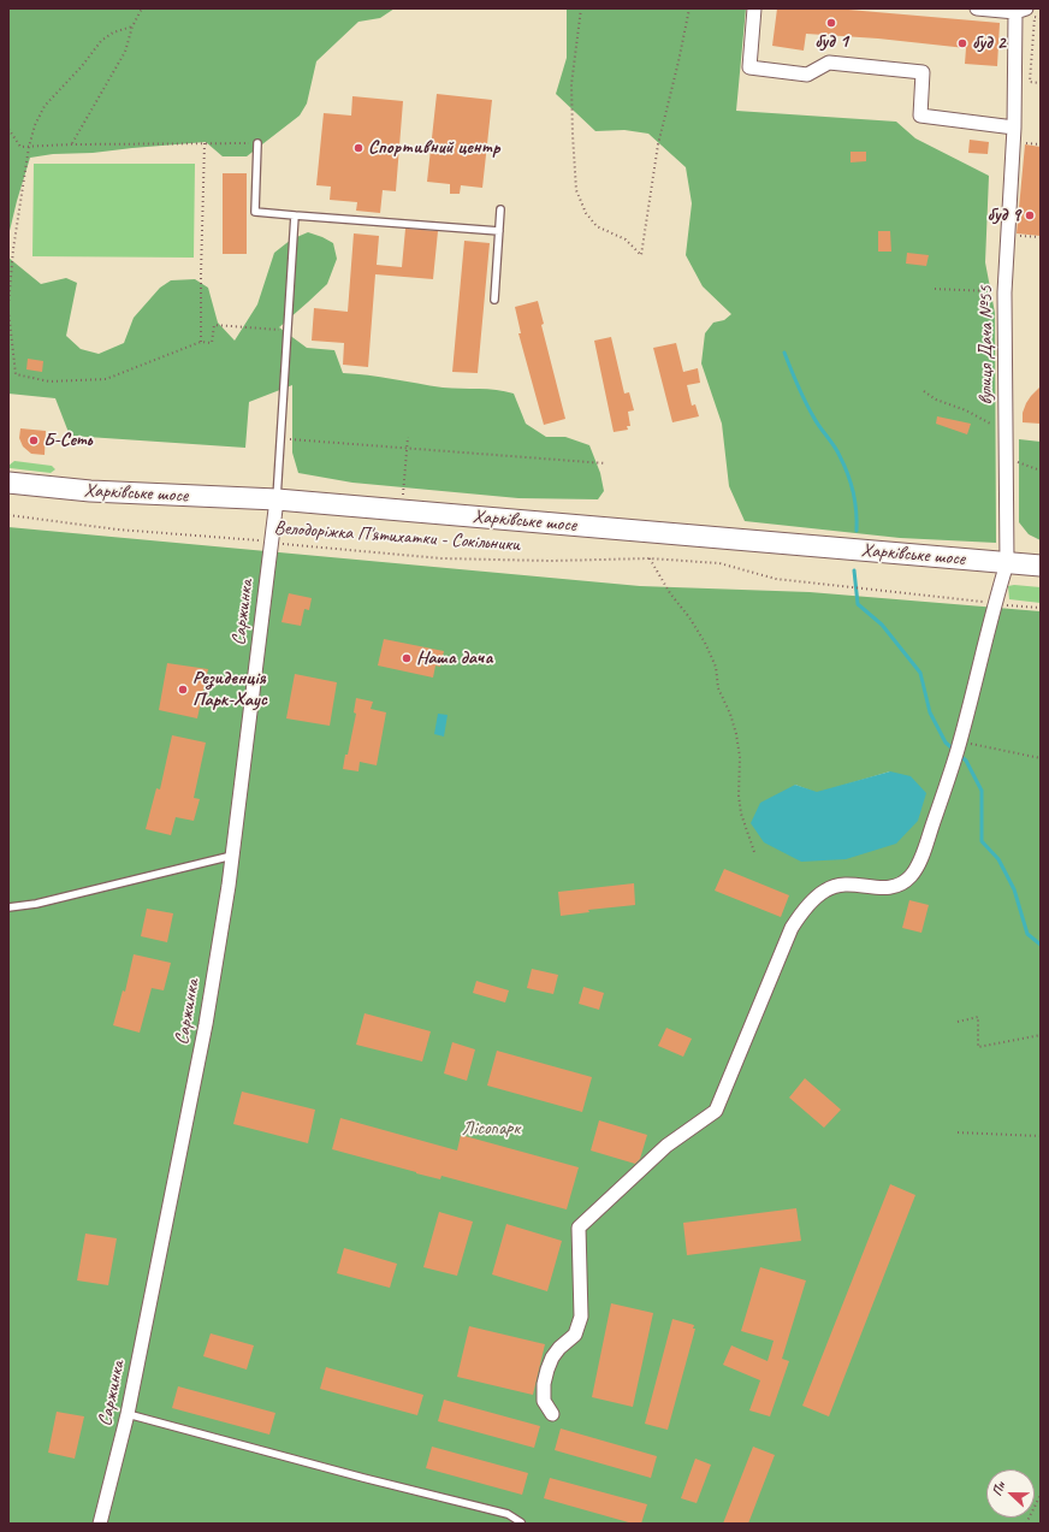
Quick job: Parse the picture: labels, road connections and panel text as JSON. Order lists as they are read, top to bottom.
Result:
{
  "streets": {
    "main road": ["Харківське шосе"],
    "street": ["вулиця Дача №55", "Саржинка"],
    "path": ["Велодоріжка П'ятихатки - Сокільники"]
  },
  "crossings": [
    ["вулиця Дача №55", "Харківське шосе"],
    ["Харківське шосе", "Саржинка"],
    ["Велодоріжка П'ятихатки - Сокільники", "Саржинка"]
  ],
  "parks": ["Лісопарк"],
  "places": [
    "буд 1",
    "буд 2",
    "Спортивний центр",
    "буд 9",
    "Б-Сеть",
    "Наша дача",
    "Резиденція Парк-Хаус"
  ],
  "north": "left"
}
